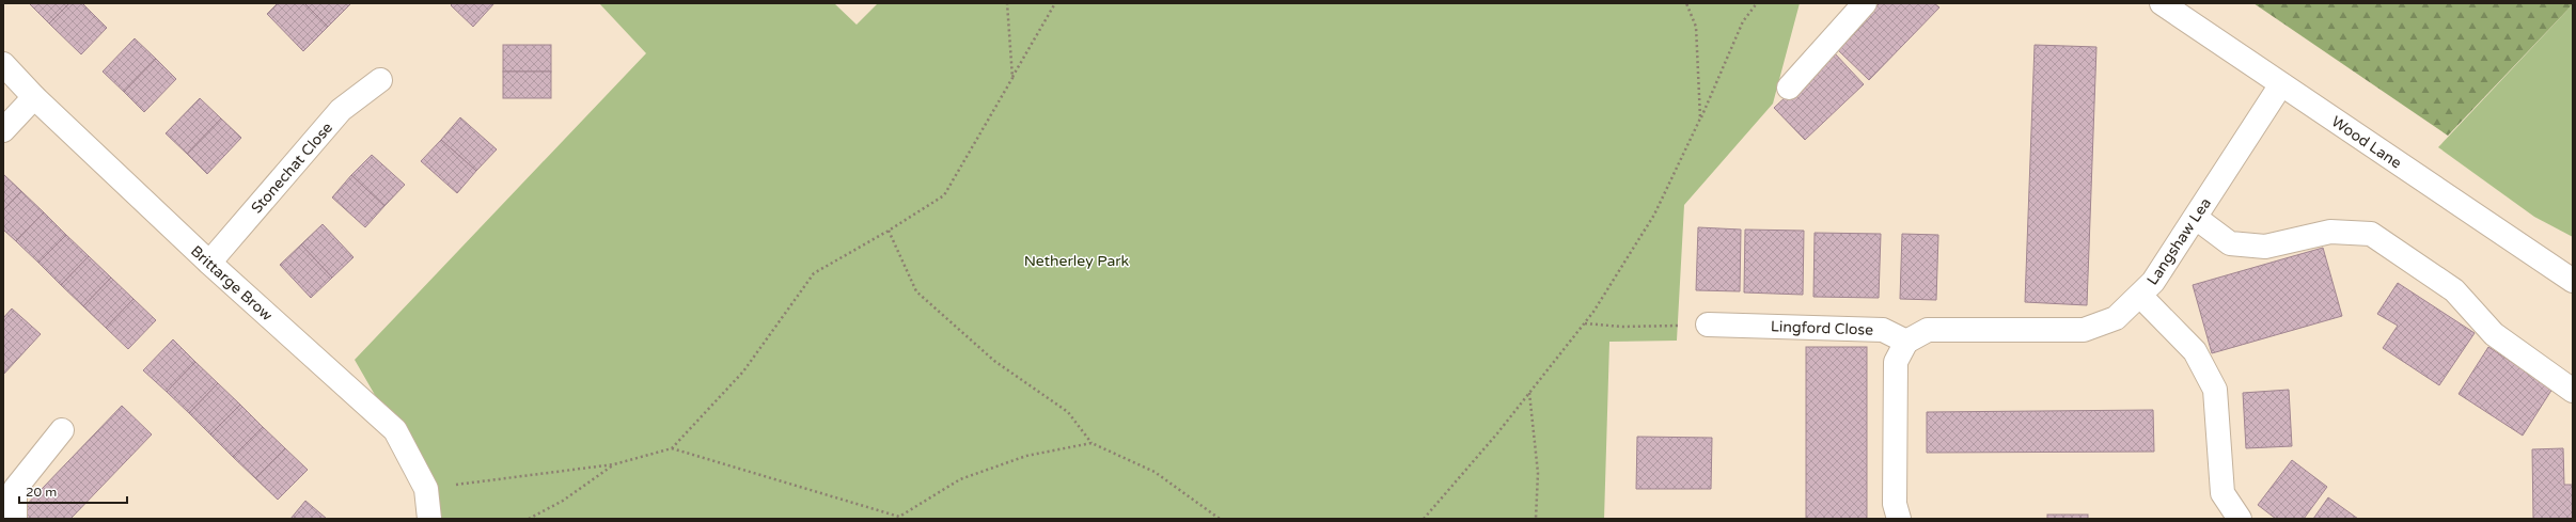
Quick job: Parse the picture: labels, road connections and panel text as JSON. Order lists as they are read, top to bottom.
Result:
{
  "streets": {
    "street": [
      "Wood Lane",
      "Stonechat Close",
      "Langshaw Lea",
      "Brittarge Brow",
      "Lingford Close"
    ]
  },
  "crossings": [
    ["Wood Lane", "Langshaw Lea"],
    ["Stonechat Close", "Brittarge Brow"],
    ["Langshaw Lea", "Lingford Close"]
  ],
  "parks": ["Netherley Park"],
  "scale_bar": "20 m"
}
